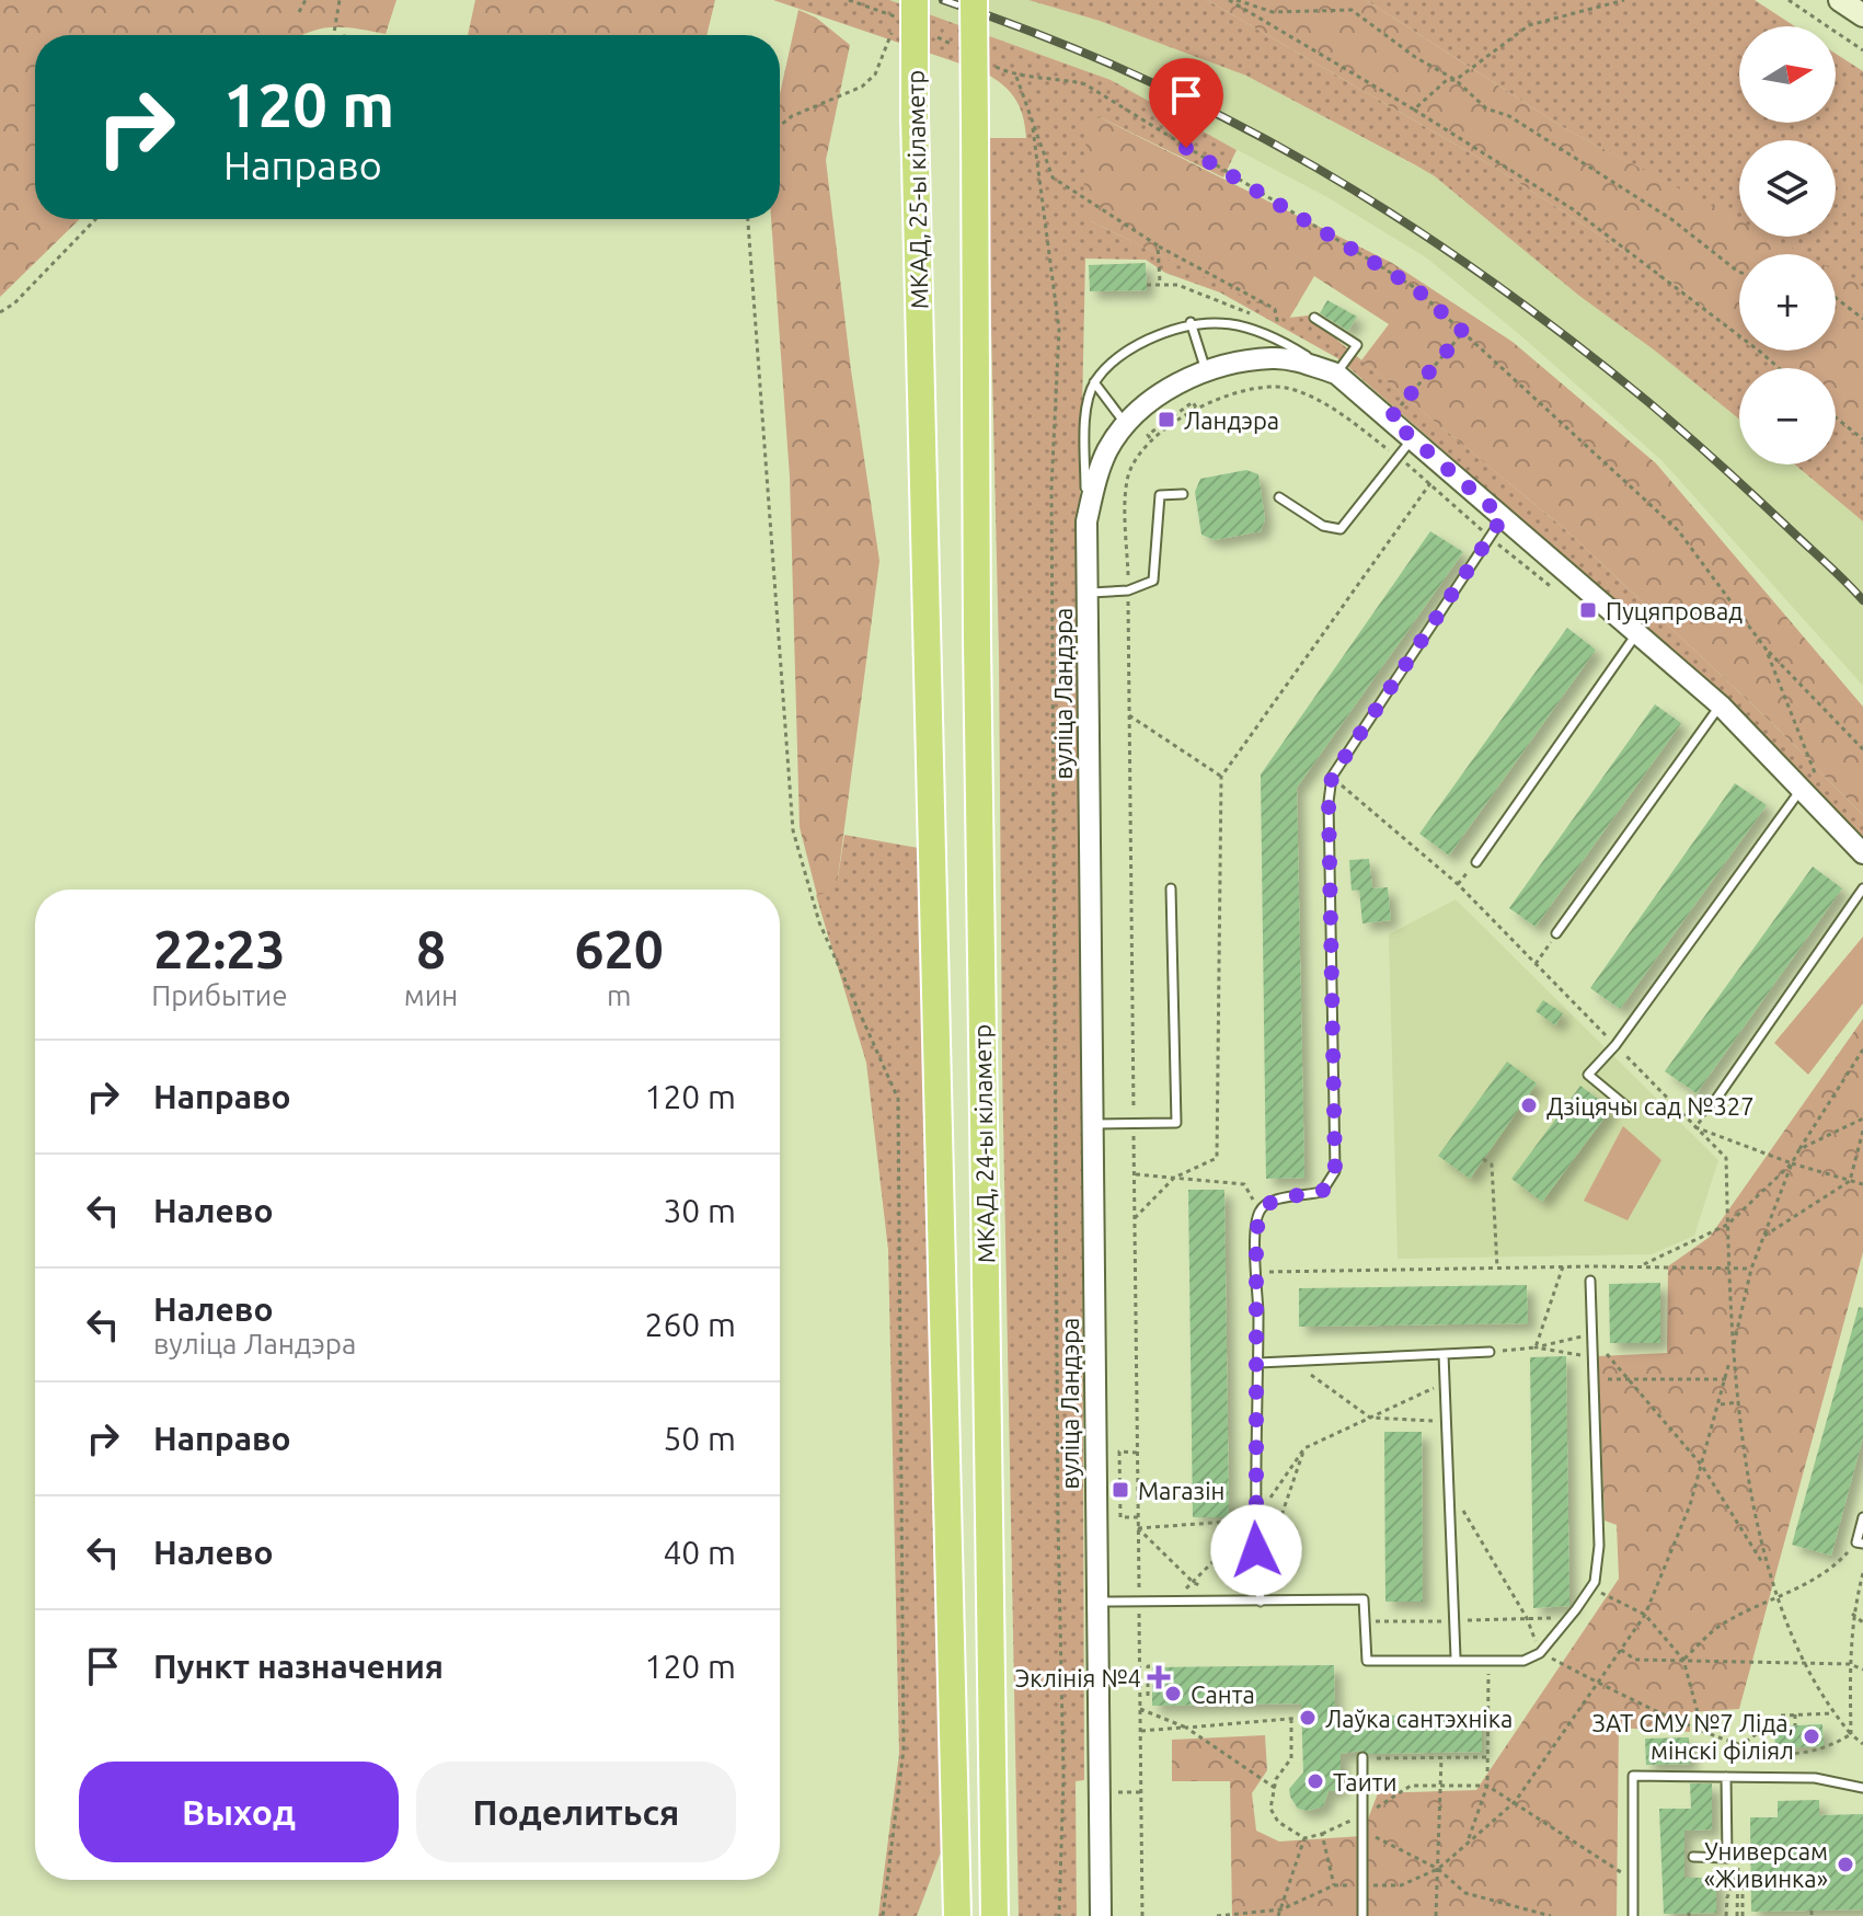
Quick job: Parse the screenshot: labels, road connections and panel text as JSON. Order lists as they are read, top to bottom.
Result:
{
  "streets": {
    "highway": ["МКАД, 25-ы кіламетр", "МКАД, 24-ы кіламетр"],
    "street": ["вуліца Ландэра"]
  },
  "crossings": [
    ["МКАД, 25-ы кіламетр", "МКАД, 24-ы кіламетр"]
  ],
  "places": {
    "transit": ["Ландэра", "Пуцяпровад", "Магазін"],
    "other": [
      "Дзіцячы сад №327",
      "Санта",
      "Лаўка сантэхніка",
      "ЗАТ СМУ №7 Ліда, мінскі філіял",
      "Таити",
      "Универсам «Живинка»"
    ],
    "health": ["Эклінія №4"]
  },
  "north": "right",
  "page": {
    "map_buttons": ["+", "−"],
    "turn": ["120 m", "Направо"],
    "eta": [
      "22:23",
      "Прибытие",
      "8",
      "мин",
      "620",
      "m"
    ],
    "list": [
      {
        "name": "Направо",
        "value": "120 m"
      },
      {
        "name": "Налево",
        "value": "30 m"
      },
      {
        "name": "Налево",
        "note": "вуліца Ландэра",
        "value": "260 m"
      },
      {
        "name": "Направо",
        "value": "50 m"
      },
      {
        "name": "Налево",
        "value": "40 m"
      },
      {
        "name": "Пункт назначения",
        "value": "120 m"
      }
    ],
    "buttons": ["Выход", "Поделиться"]
  }
}
